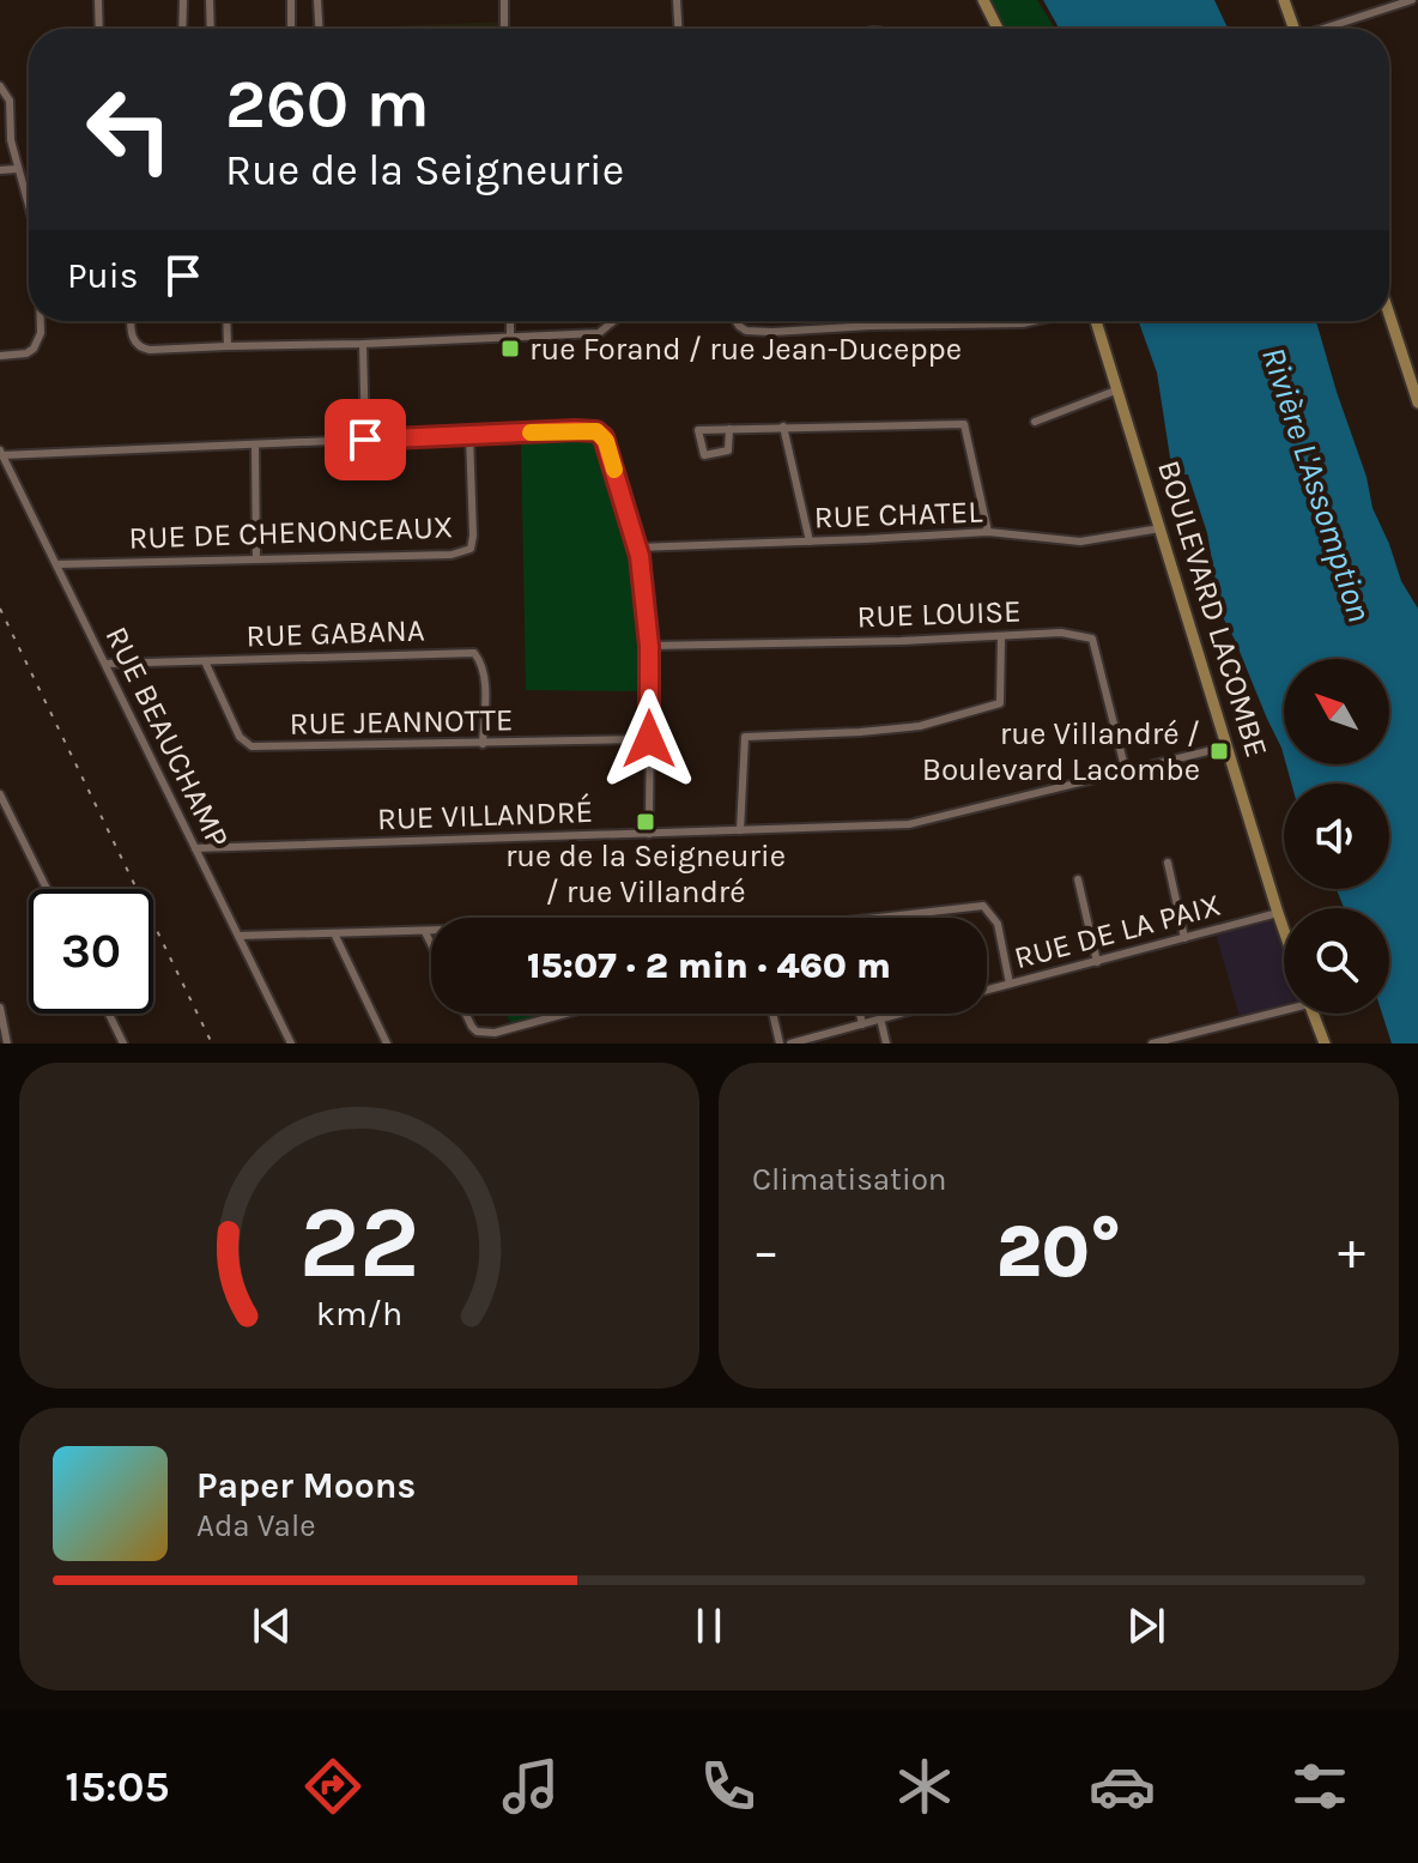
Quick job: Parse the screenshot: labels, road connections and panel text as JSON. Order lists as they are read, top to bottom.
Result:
{
  "streets": {
    "main road": ["BOULEVARD LACOMBE"],
    "street": [
      "RUE CHATEL",
      "RUE DE CHENONCEAUX",
      "RUE LOUISE",
      "RUE GABANA",
      "RUE JEANNOTTE",
      "RUE BEAUCHAMP",
      "RUE VILLANDRÉ",
      "RUE DE LA PAIX"
    ]
  },
  "crossings": [
    ["RUE CHATEL", "BOULEVARD LACOMBE"],
    ["RUE DE CHENONCEAUX", "RUE BEAUCHAMP"],
    ["BOULEVARD LACOMBE", "RUE VILLANDRÉ"],
    ["BOULEVARD LACOMBE", "RUE DE LA PAIX"],
    ["RUE LOUISE", "RUE VILLANDRÉ"],
    ["RUE GABANA", "RUE JEANNOTTE"],
    ["RUE GABANA", "RUE BEAUCHAMP"],
    ["RUE BEAUCHAMP", "RUE VILLANDRÉ"]
  ],
  "water": ["Rivière L'Assomption"],
  "places": {
    "transit": ["rue Forand / rue Jean-Duceppe", "rue Villandré / Boulevard Lacombe", "rue de la Seigneurie / rue Villandré"]
  },
  "north": "top left",
  "page": {
    "turn": ["260 m", "Rue de la Seigneurie"],
    "then": "Puis",
    "limit": "30",
    "trip": "15:07 · 2 min · 460 m",
    "tile": "Climatisation",
    "heat": ["−", "20°", "+"],
    "song": ["Paper Moons", "Ada Vale"],
    "tabs": "15:05",
    "gauge": ["22", "km/h"]
  }
}
